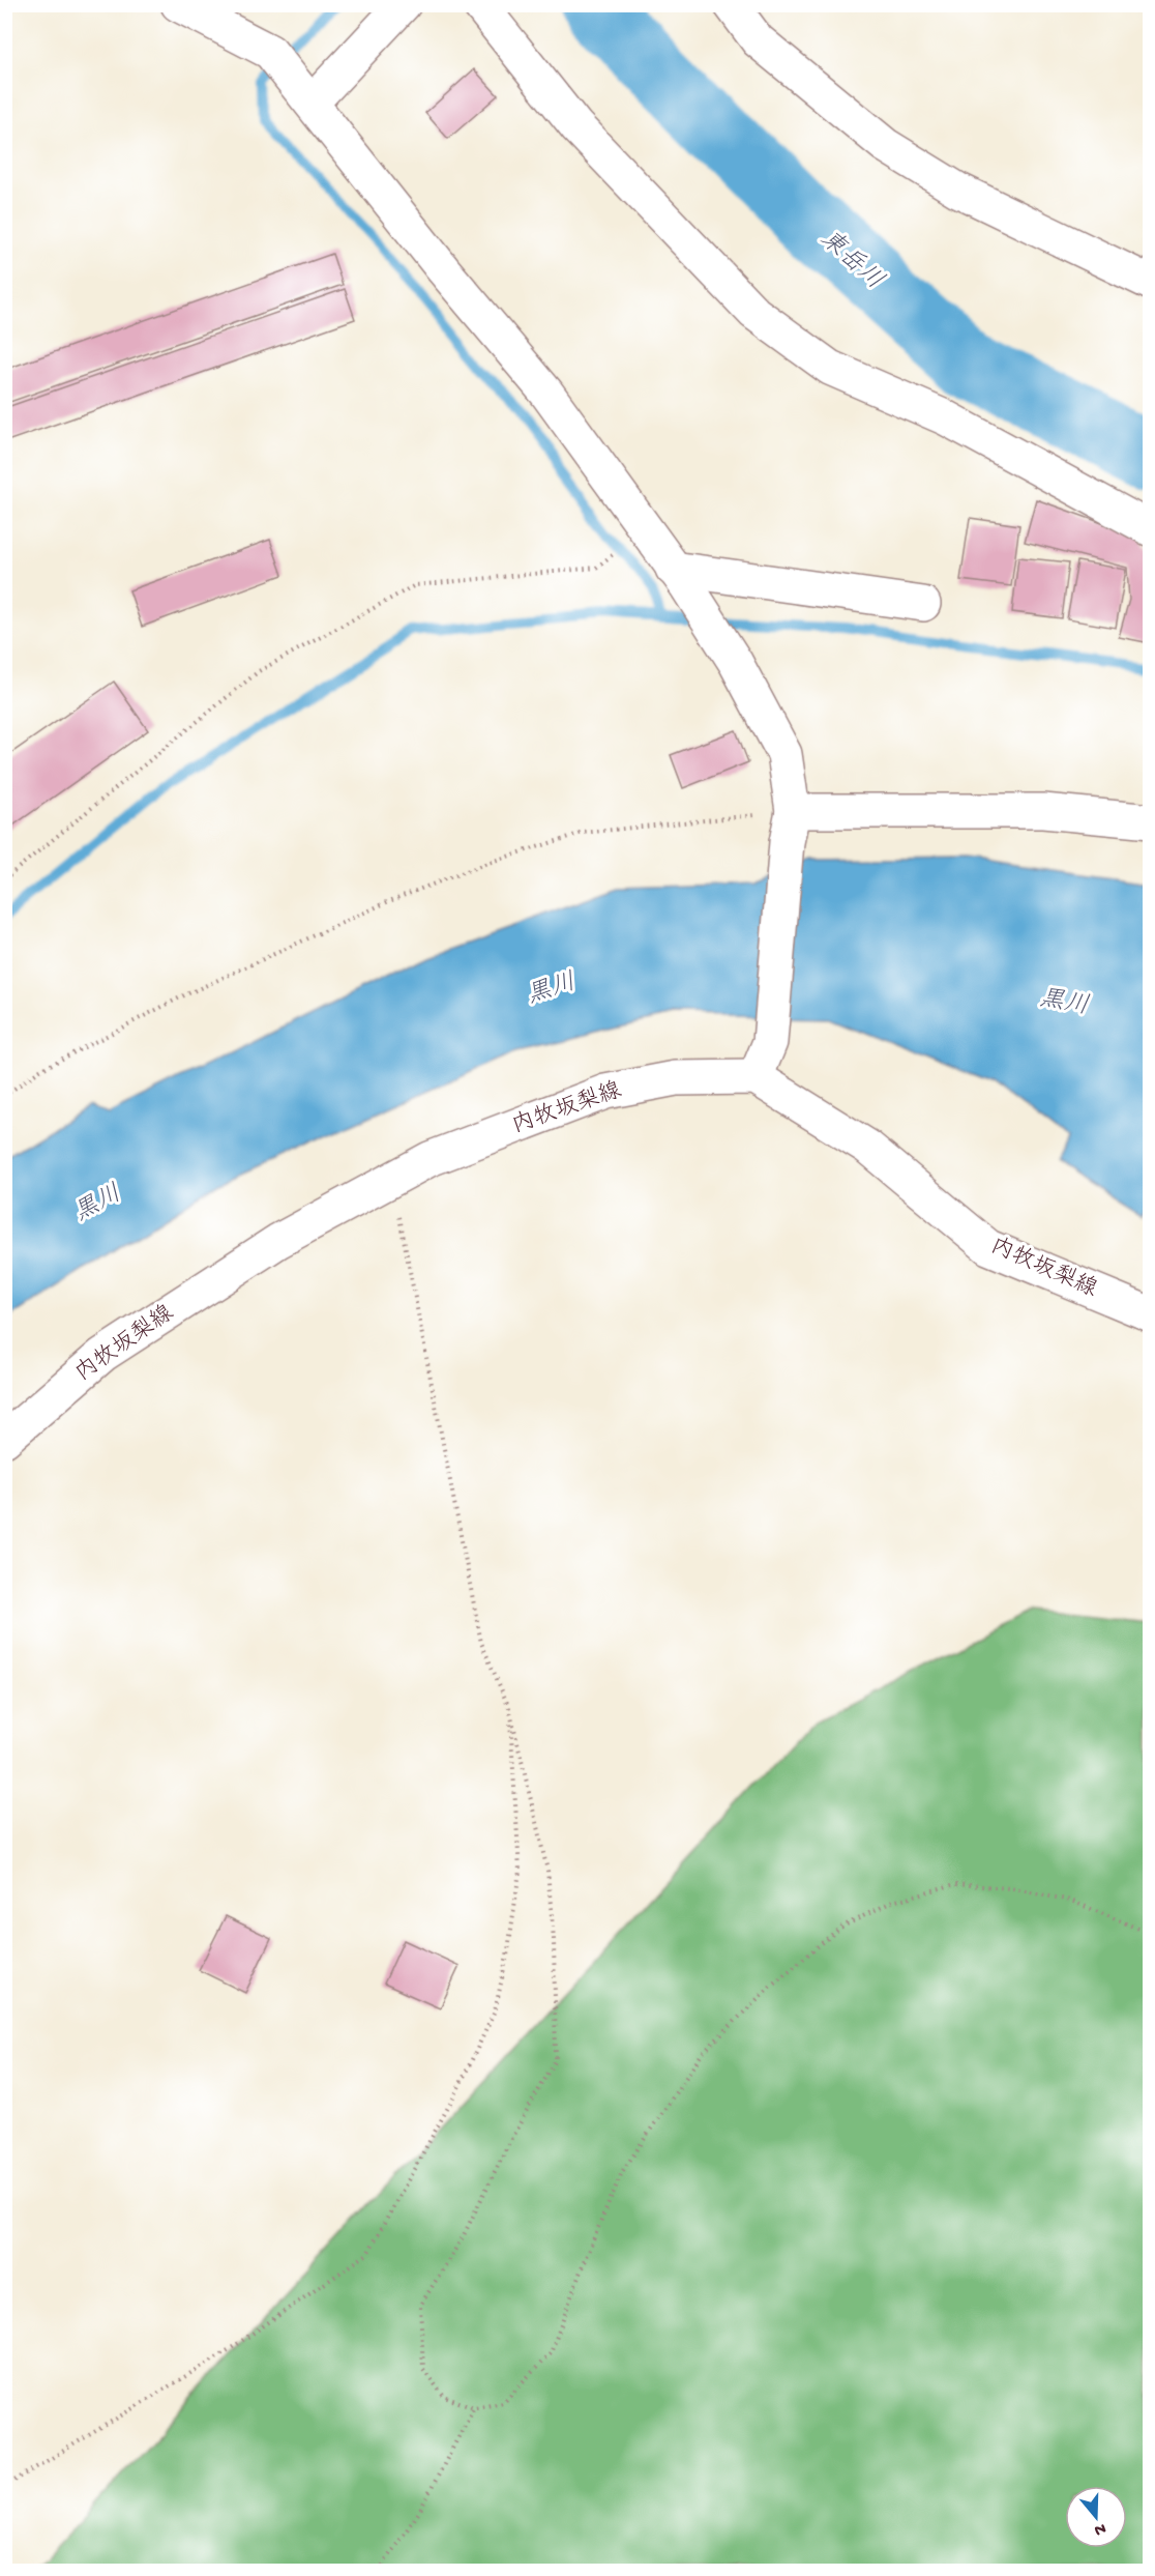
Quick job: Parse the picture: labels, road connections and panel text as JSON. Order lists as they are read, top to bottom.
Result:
{
  "streets": {
    "street": ["内牧坂梨線"]
  },
  "water": ["東岳川", "黒川"],
  "north": "bottom"
}
